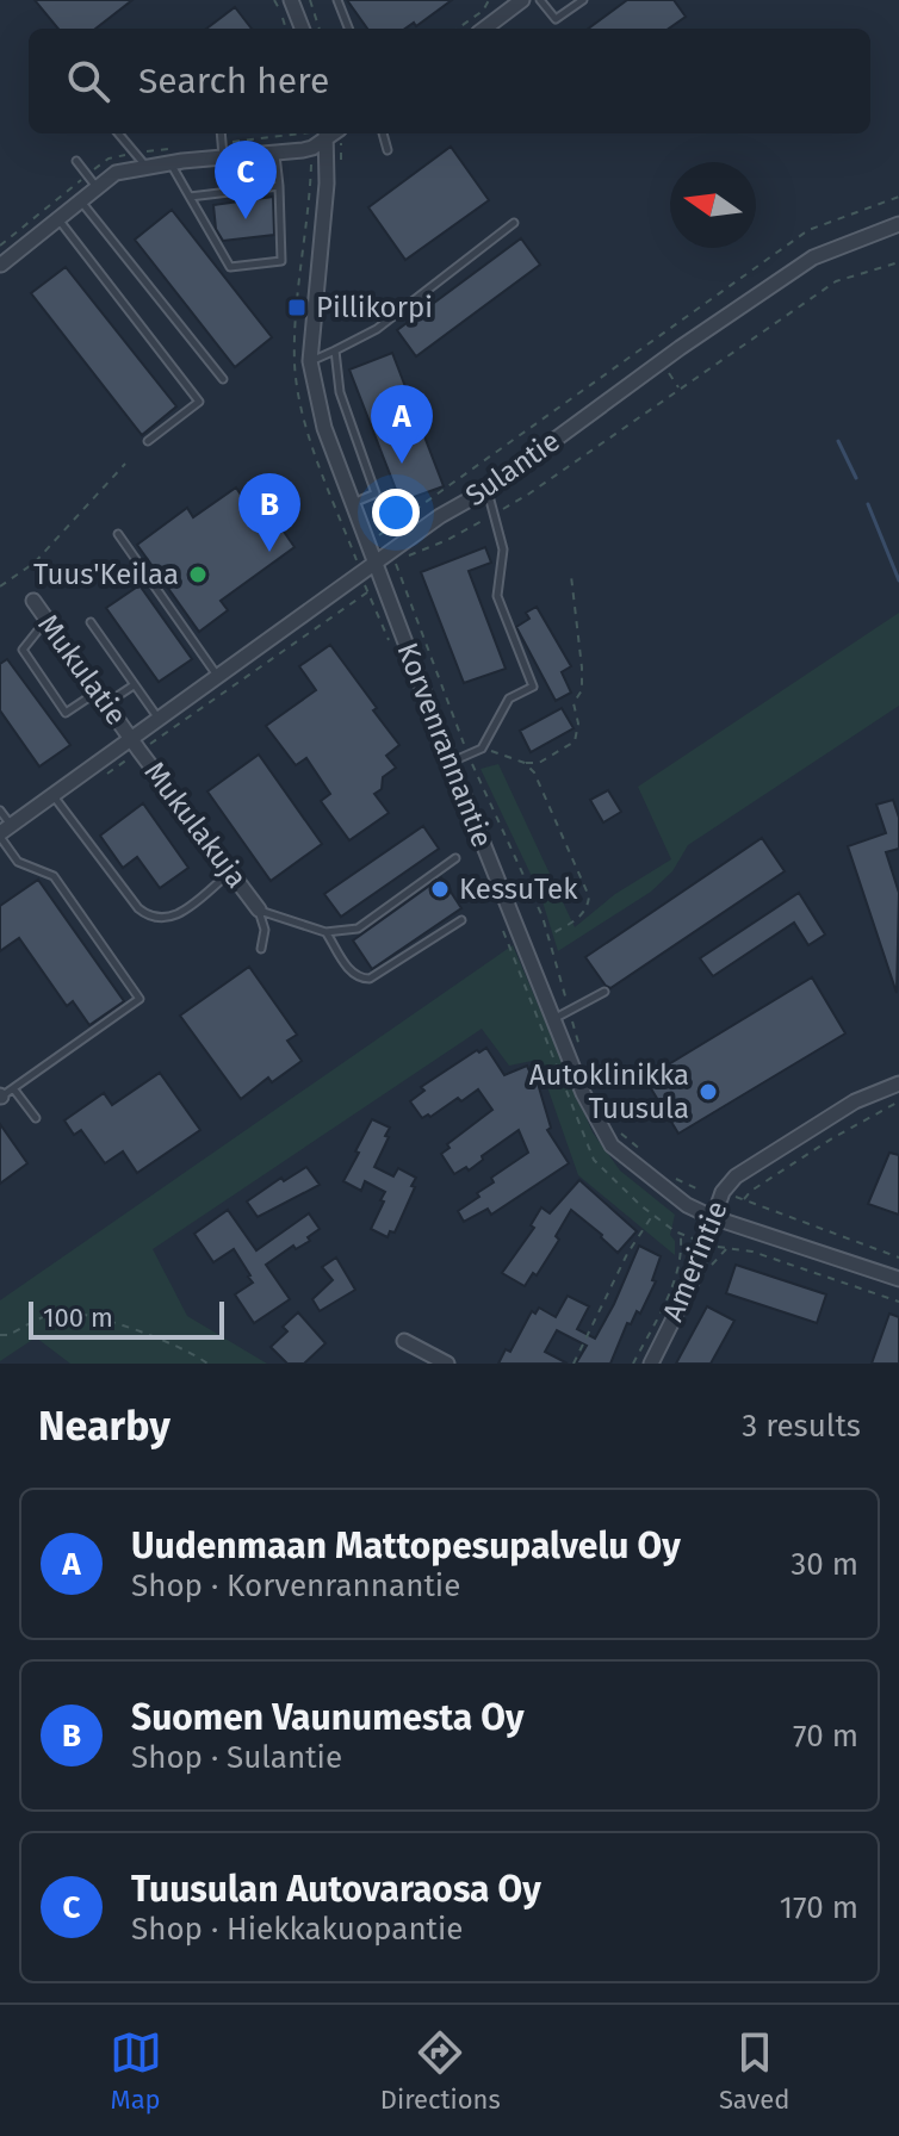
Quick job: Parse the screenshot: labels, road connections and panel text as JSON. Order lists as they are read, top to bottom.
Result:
{
  "streets": {
    "street": [
      "Sulantie",
      "Mukulatie",
      "Korvenrannantie",
      "Mukulakuja",
      "Amerintie"
    ]
  },
  "crossings": [
    ["Sulantie", "Mukulatie"],
    ["Sulantie", "Korvenrannantie"],
    ["Sulantie", "Mukulakuja"],
    ["Mukulatie", "Mukulakuja"],
    ["Korvenrannantie", "Amerintie"]
  ],
  "places": {
    "transit": ["Pillikorpi"],
    "other": ["Tuus'Keilaa", "KessuTek", "Autoklinikka Tuusula"]
  },
  "scale_bar": "100 m",
  "north": "left",
  "page": {
    "search": "Search here",
    "pins": ["C", "A", "B"],
    "scale": "100 m",
    "heading": ["Nearby", "3 results"],
    "list": [
      {
        "mark": "A",
        "name": "Uudenmaan Mattopesupalvelu Oy",
        "note": "Shop · Korvenrannantie",
        "value": "30 m"
      },
      {
        "mark": "B",
        "name": "Suomen Vaunumesta Oy",
        "note": "Shop · Sulantie",
        "value": "70 m"
      },
      {
        "mark": "C",
        "name": "Tuusulan Autovaraosa Oy",
        "note": "Shop · Hiekkakuopantie",
        "value": "170 m"
      }
    ],
    "nav": ["Map", "Directions", "Saved"]
  }
}
